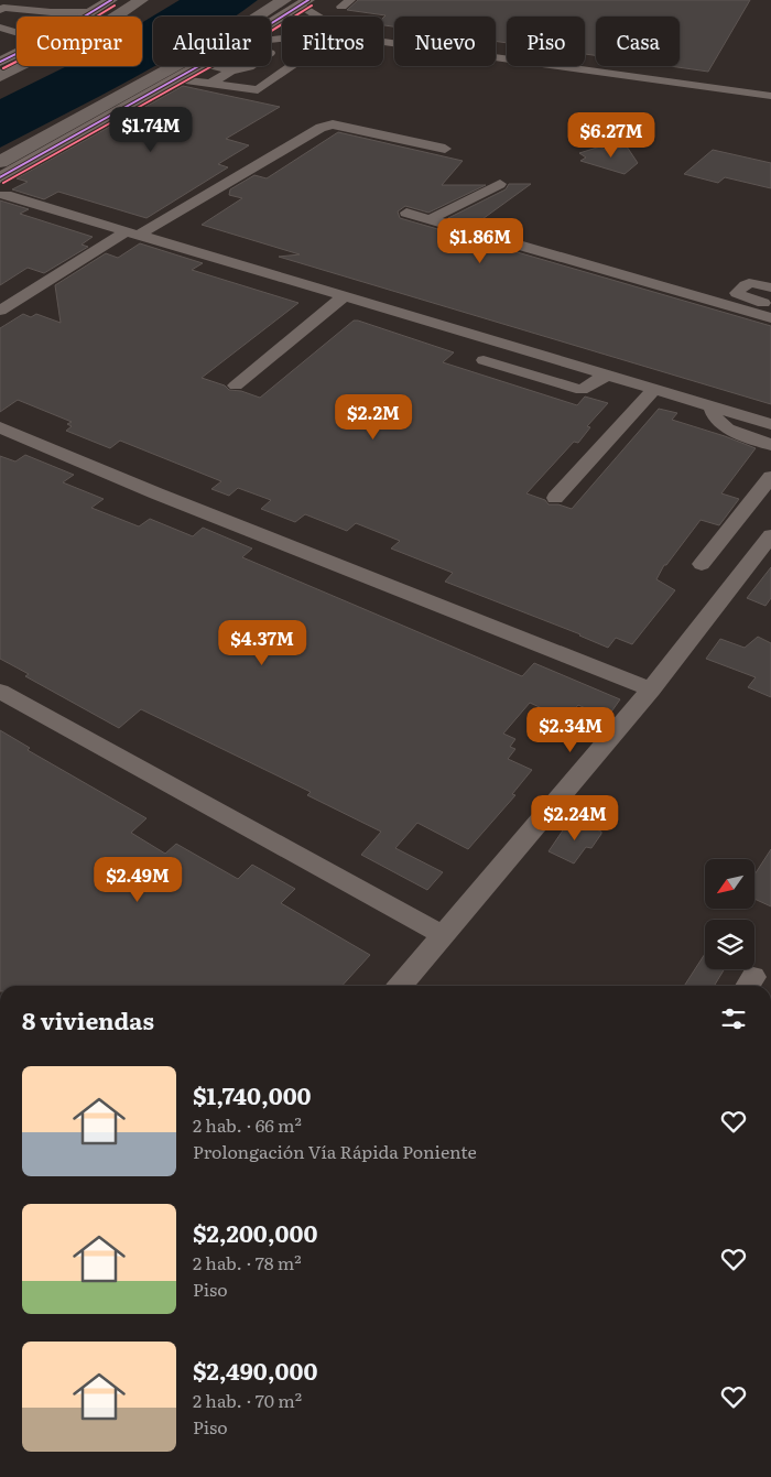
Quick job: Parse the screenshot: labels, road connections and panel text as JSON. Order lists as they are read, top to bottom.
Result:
{
  "north": "bottom left",
  "page": {
    "chip": [
      "Comprar",
      "Alquilar",
      "Filtros",
      "Nuevo",
      "Piso",
      "Casa"
    ],
    "price": [
      "$1.74M",
      "$6.27M",
      "$1.86M",
      "$2.2M",
      "$4.37M",
      "$2.34M",
      "$2.24M",
      "$2.49M"
    ],
    "heading": "8 viviendas",
    "list": [
      {
        "name": "$1,740,000",
        "note": "2 hab. · 66 m² · Prolongación Vía Rápida Poniente"
      },
      {
        "name": "$2,200,000",
        "note": "2 hab. · 78 m² · Piso"
      },
      {
        "name": "$2,490,000",
        "note": "2 hab. · 70 m² · Piso"
      }
    ]
  }
}
